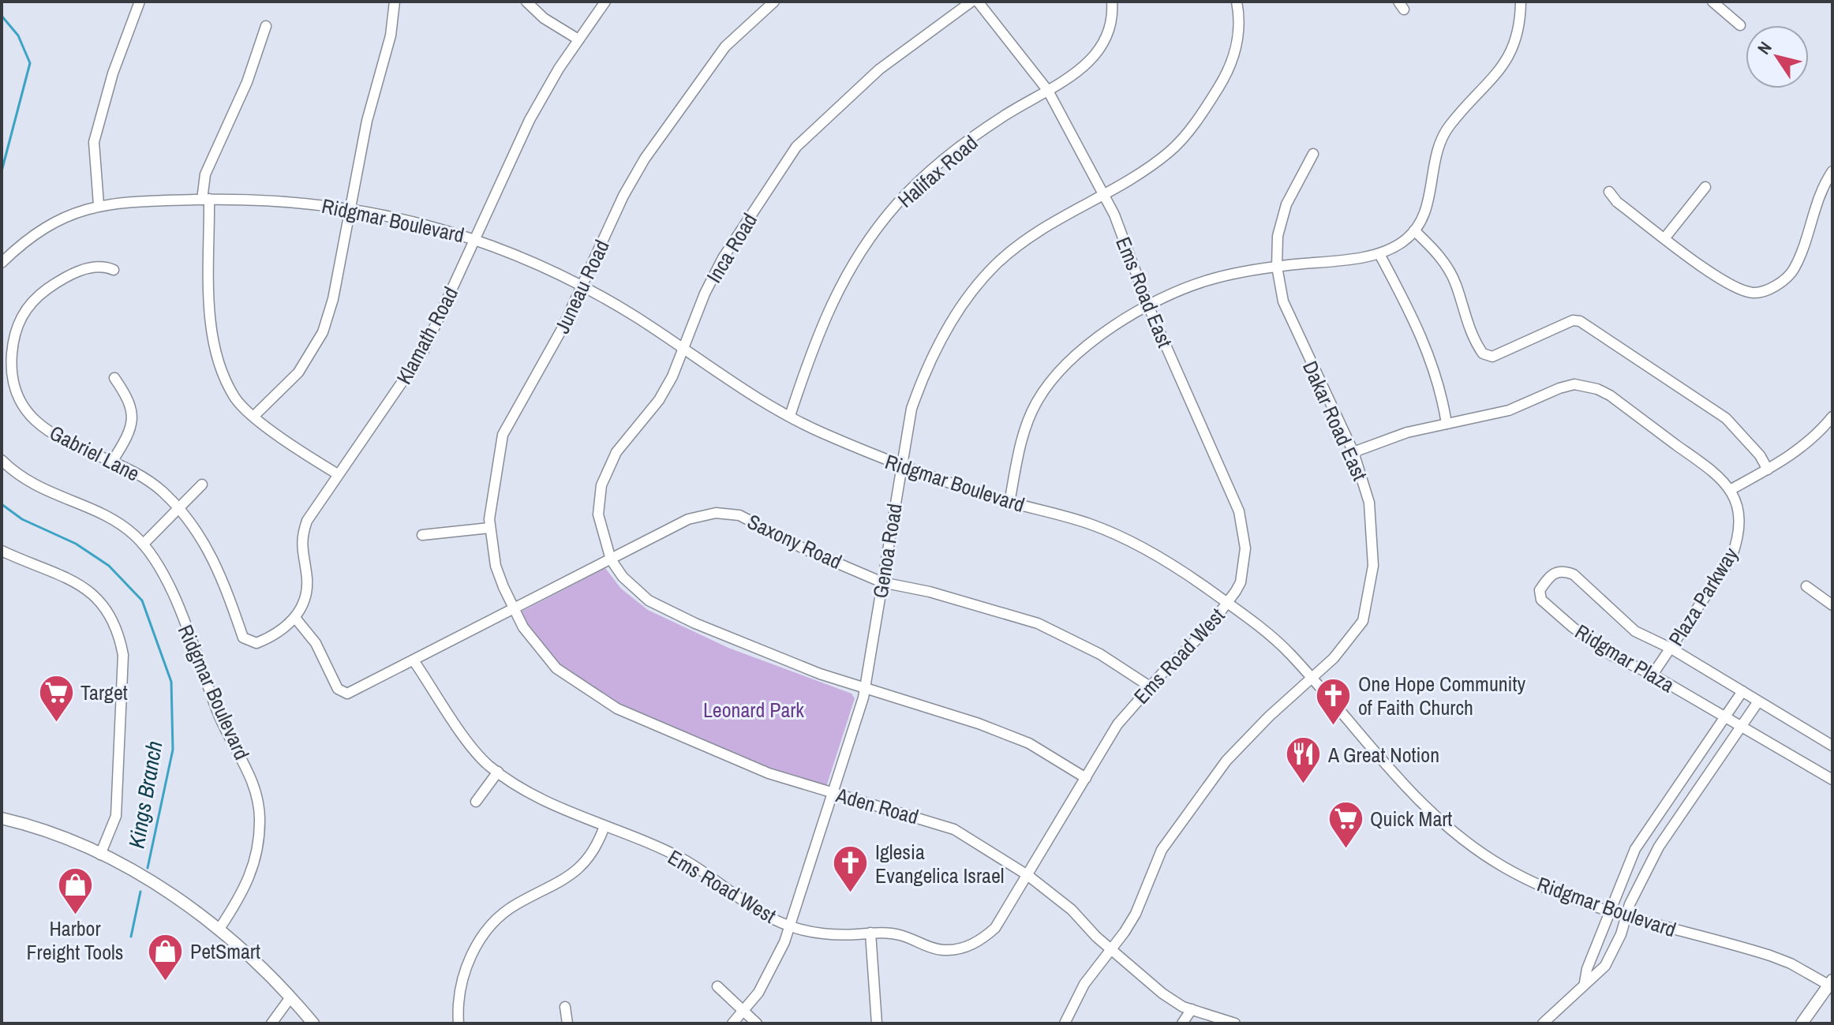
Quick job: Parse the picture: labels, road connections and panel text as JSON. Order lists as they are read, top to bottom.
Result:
{
  "streets": {
    "street": [
      "Halifax Road",
      "Ridgmar Boulevard",
      "Inca Road",
      "Juneau Road",
      "Ems Road East",
      "Klamath Road",
      "Dakar Road East",
      "Gabriel Lane",
      "Saxony Road",
      "Genoa Road",
      "Plaza Parkway",
      "Ems Road West",
      "Ridgmar Plaza",
      "Aden Road"
    ]
  },
  "crossings": [
    ["Halifax Road", "Ridgmar Boulevard"],
    ["Halifax Road", "Ems Road East"],
    ["Ridgmar Boulevard", "Inca Road"],
    ["Ridgmar Boulevard", "Juneau Road"],
    ["Ridgmar Boulevard", "Ems Road East"],
    ["Ridgmar Boulevard", "Klamath Road"],
    ["Ridgmar Boulevard", "Dakar Road East"],
    ["Ridgmar Boulevard", "Genoa Road"],
    ["Ridgmar Boulevard", "Ems Road West"],
    ["Inca Road", "Saxony Road"],
    ["Juneau Road", "Saxony Road"],
    ["Juneau Road", "Aden Road"],
    ["Ems Road East", "Genoa Road"],
    ["Ems Road East", "Ems Road West"],
    ["Klamath Road", "Gabriel Lane"],
    ["Klamath Road", "Saxony Road"],
    ["Dakar Road East", "Aden Road"],
    ["Gabriel Lane", "Saxony Road"],
    ["Saxony Road", "Genoa Road"],
    ["Saxony Road", "Ems Road West"],
    ["Saxony Road", "Aden Road"],
    ["Genoa Road", "Ems Road West"],
    ["Genoa Road", "Aden Road"],
    ["Plaza Parkway", "Ridgmar Plaza"],
    ["Ems Road West", "Aden Road"]
  ],
  "water": ["Kings Branch"],
  "parks": ["Leonard Park"],
  "places": {
    "supermarket": ["Target", "Quick Mart"],
    "church": ["One Hope Community of Faith Church", "Iglesia Evangelica Israel"],
    "restaurant": ["A Great Notion"],
    "shop": ["Harbor Freight Tools", "PetSmart"]
  },
  "north": "top left"
}
